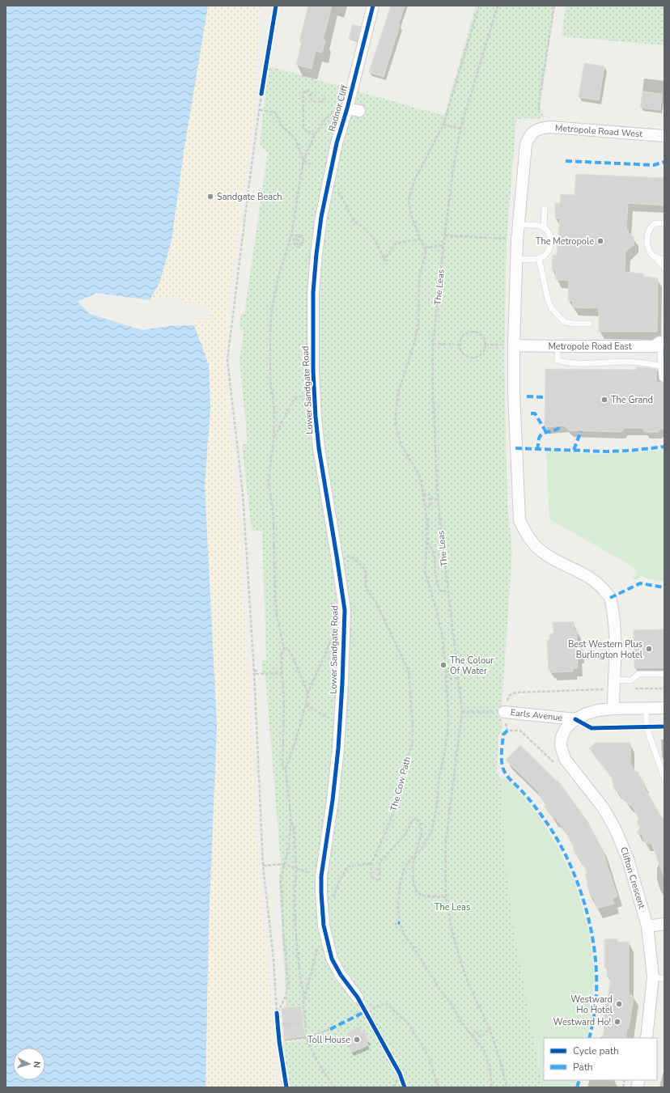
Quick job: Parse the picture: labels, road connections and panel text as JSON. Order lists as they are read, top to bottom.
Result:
{
  "streets": {
    "street": [
      "Radnor Cliff",
      "Metropole Road West",
      "Metropole Road East",
      "Lower Sandgate Road",
      "Earls Avenue",
      "Clifton Crescent"
    ],
    "path": ["The Leas", "The Cow Path"]
  },
  "crossings": [
    ["Radnor Cliff", "Lower Sandgate Road"],
    ["Lower Sandgate Road", "The Cow Path"],
    ["Earls Avenue", "Clifton Crescent"]
  ],
  "parks": ["The Leas"],
  "places": [
    "Sandgate Beach",
    "The Metropole",
    "The Grand",
    "Best Western Plus Burlington Hotel",
    "The Colour Of Water",
    "Westward Ho Hotel",
    "Westward Ho!",
    "Toll House"
  ],
  "legend": ["Cycle path", "Path"],
  "north": "right"
}
